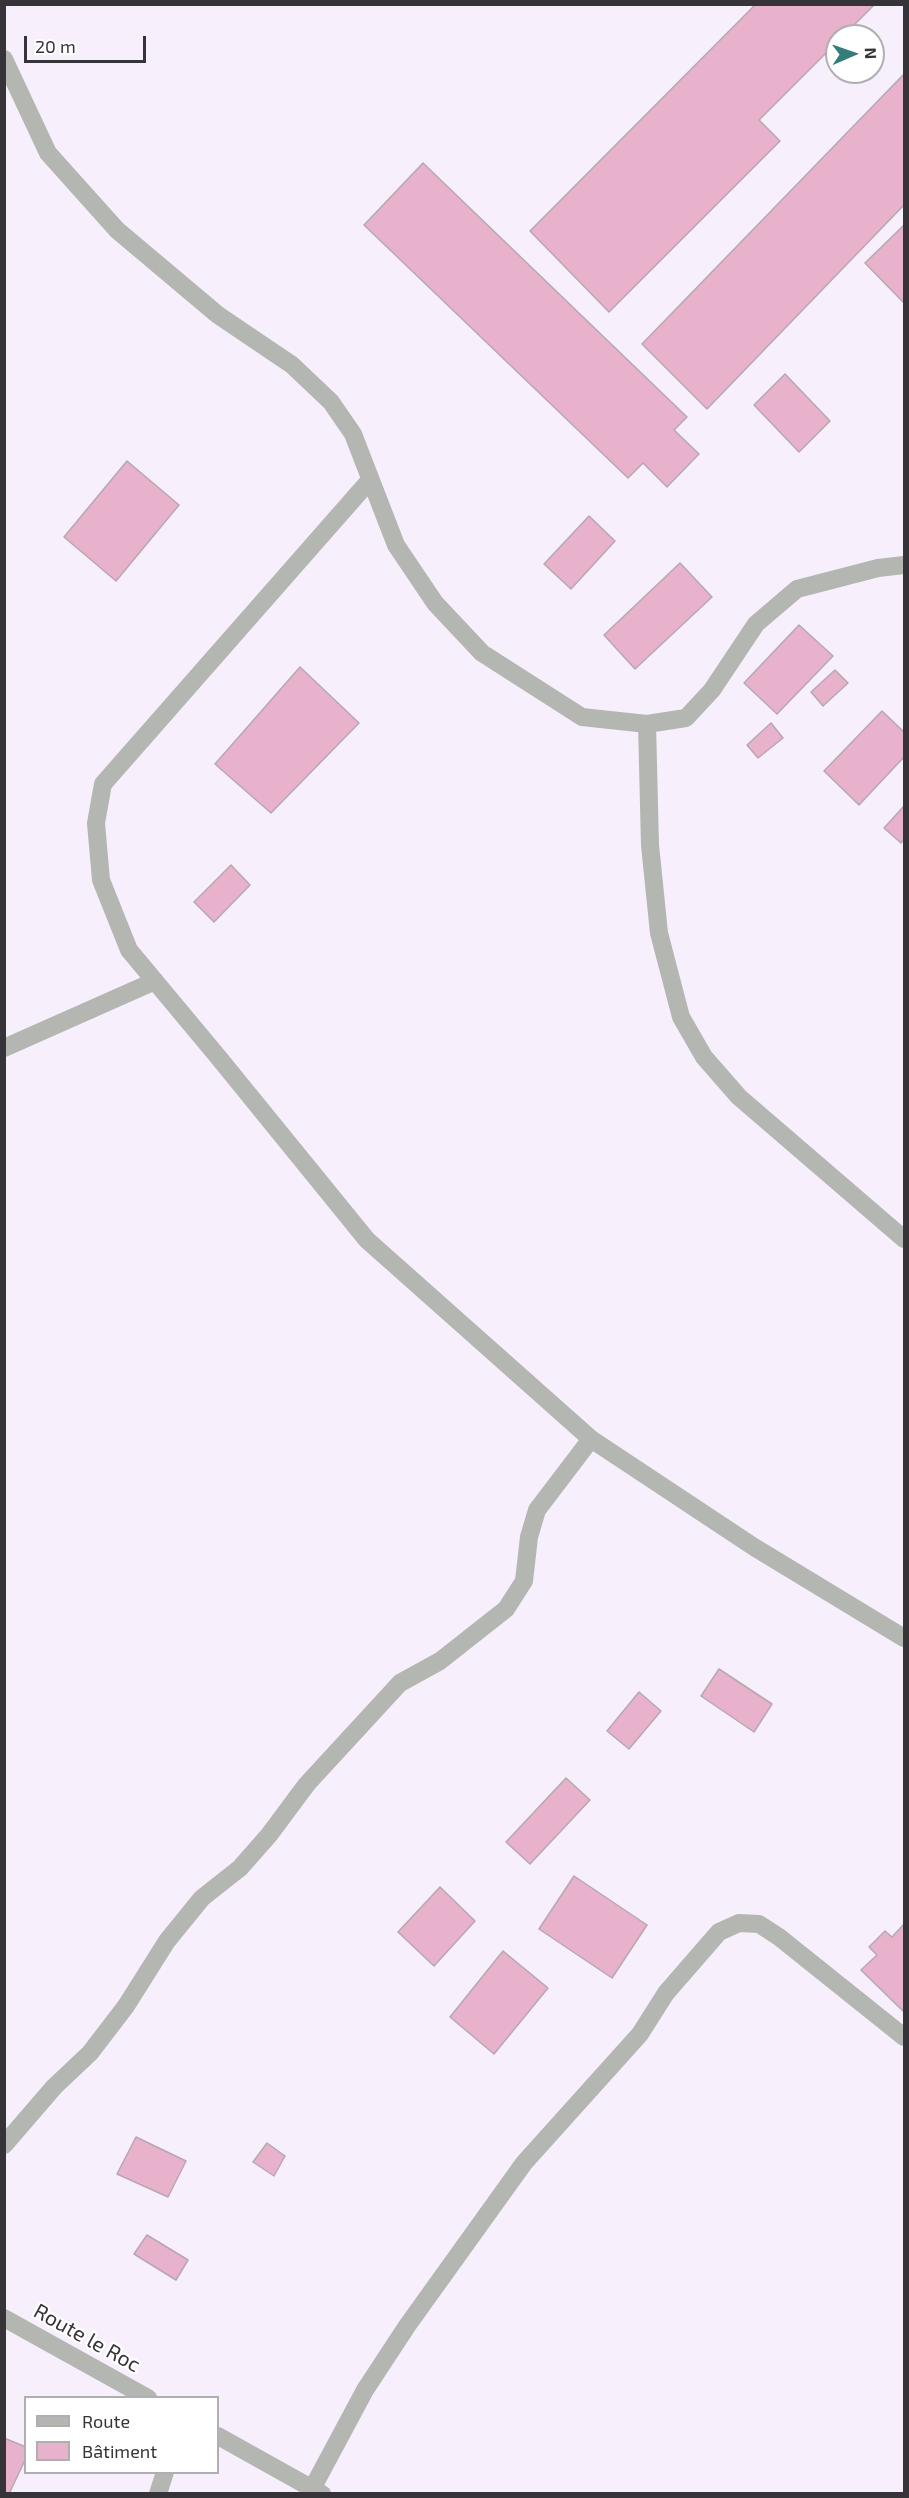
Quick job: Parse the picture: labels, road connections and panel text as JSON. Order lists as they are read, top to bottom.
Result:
{
  "streets": {
    "street": ["Route le Roc"]
  },
  "legend": ["Route", "Bâtiment"],
  "scale_bar": "20 m",
  "north": "right"
}
